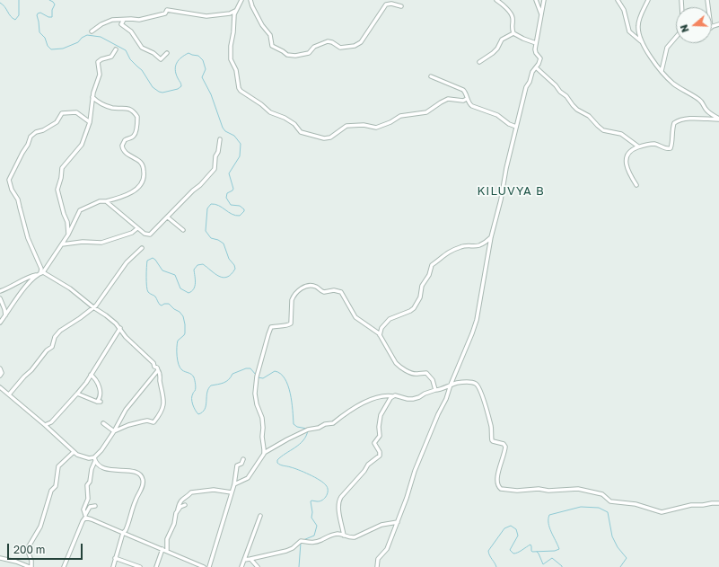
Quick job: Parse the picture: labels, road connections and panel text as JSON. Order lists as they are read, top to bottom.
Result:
{
  "districts": ["KILUVYA B"],
  "scale_bar": "200 m",
  "north": "left"
}
